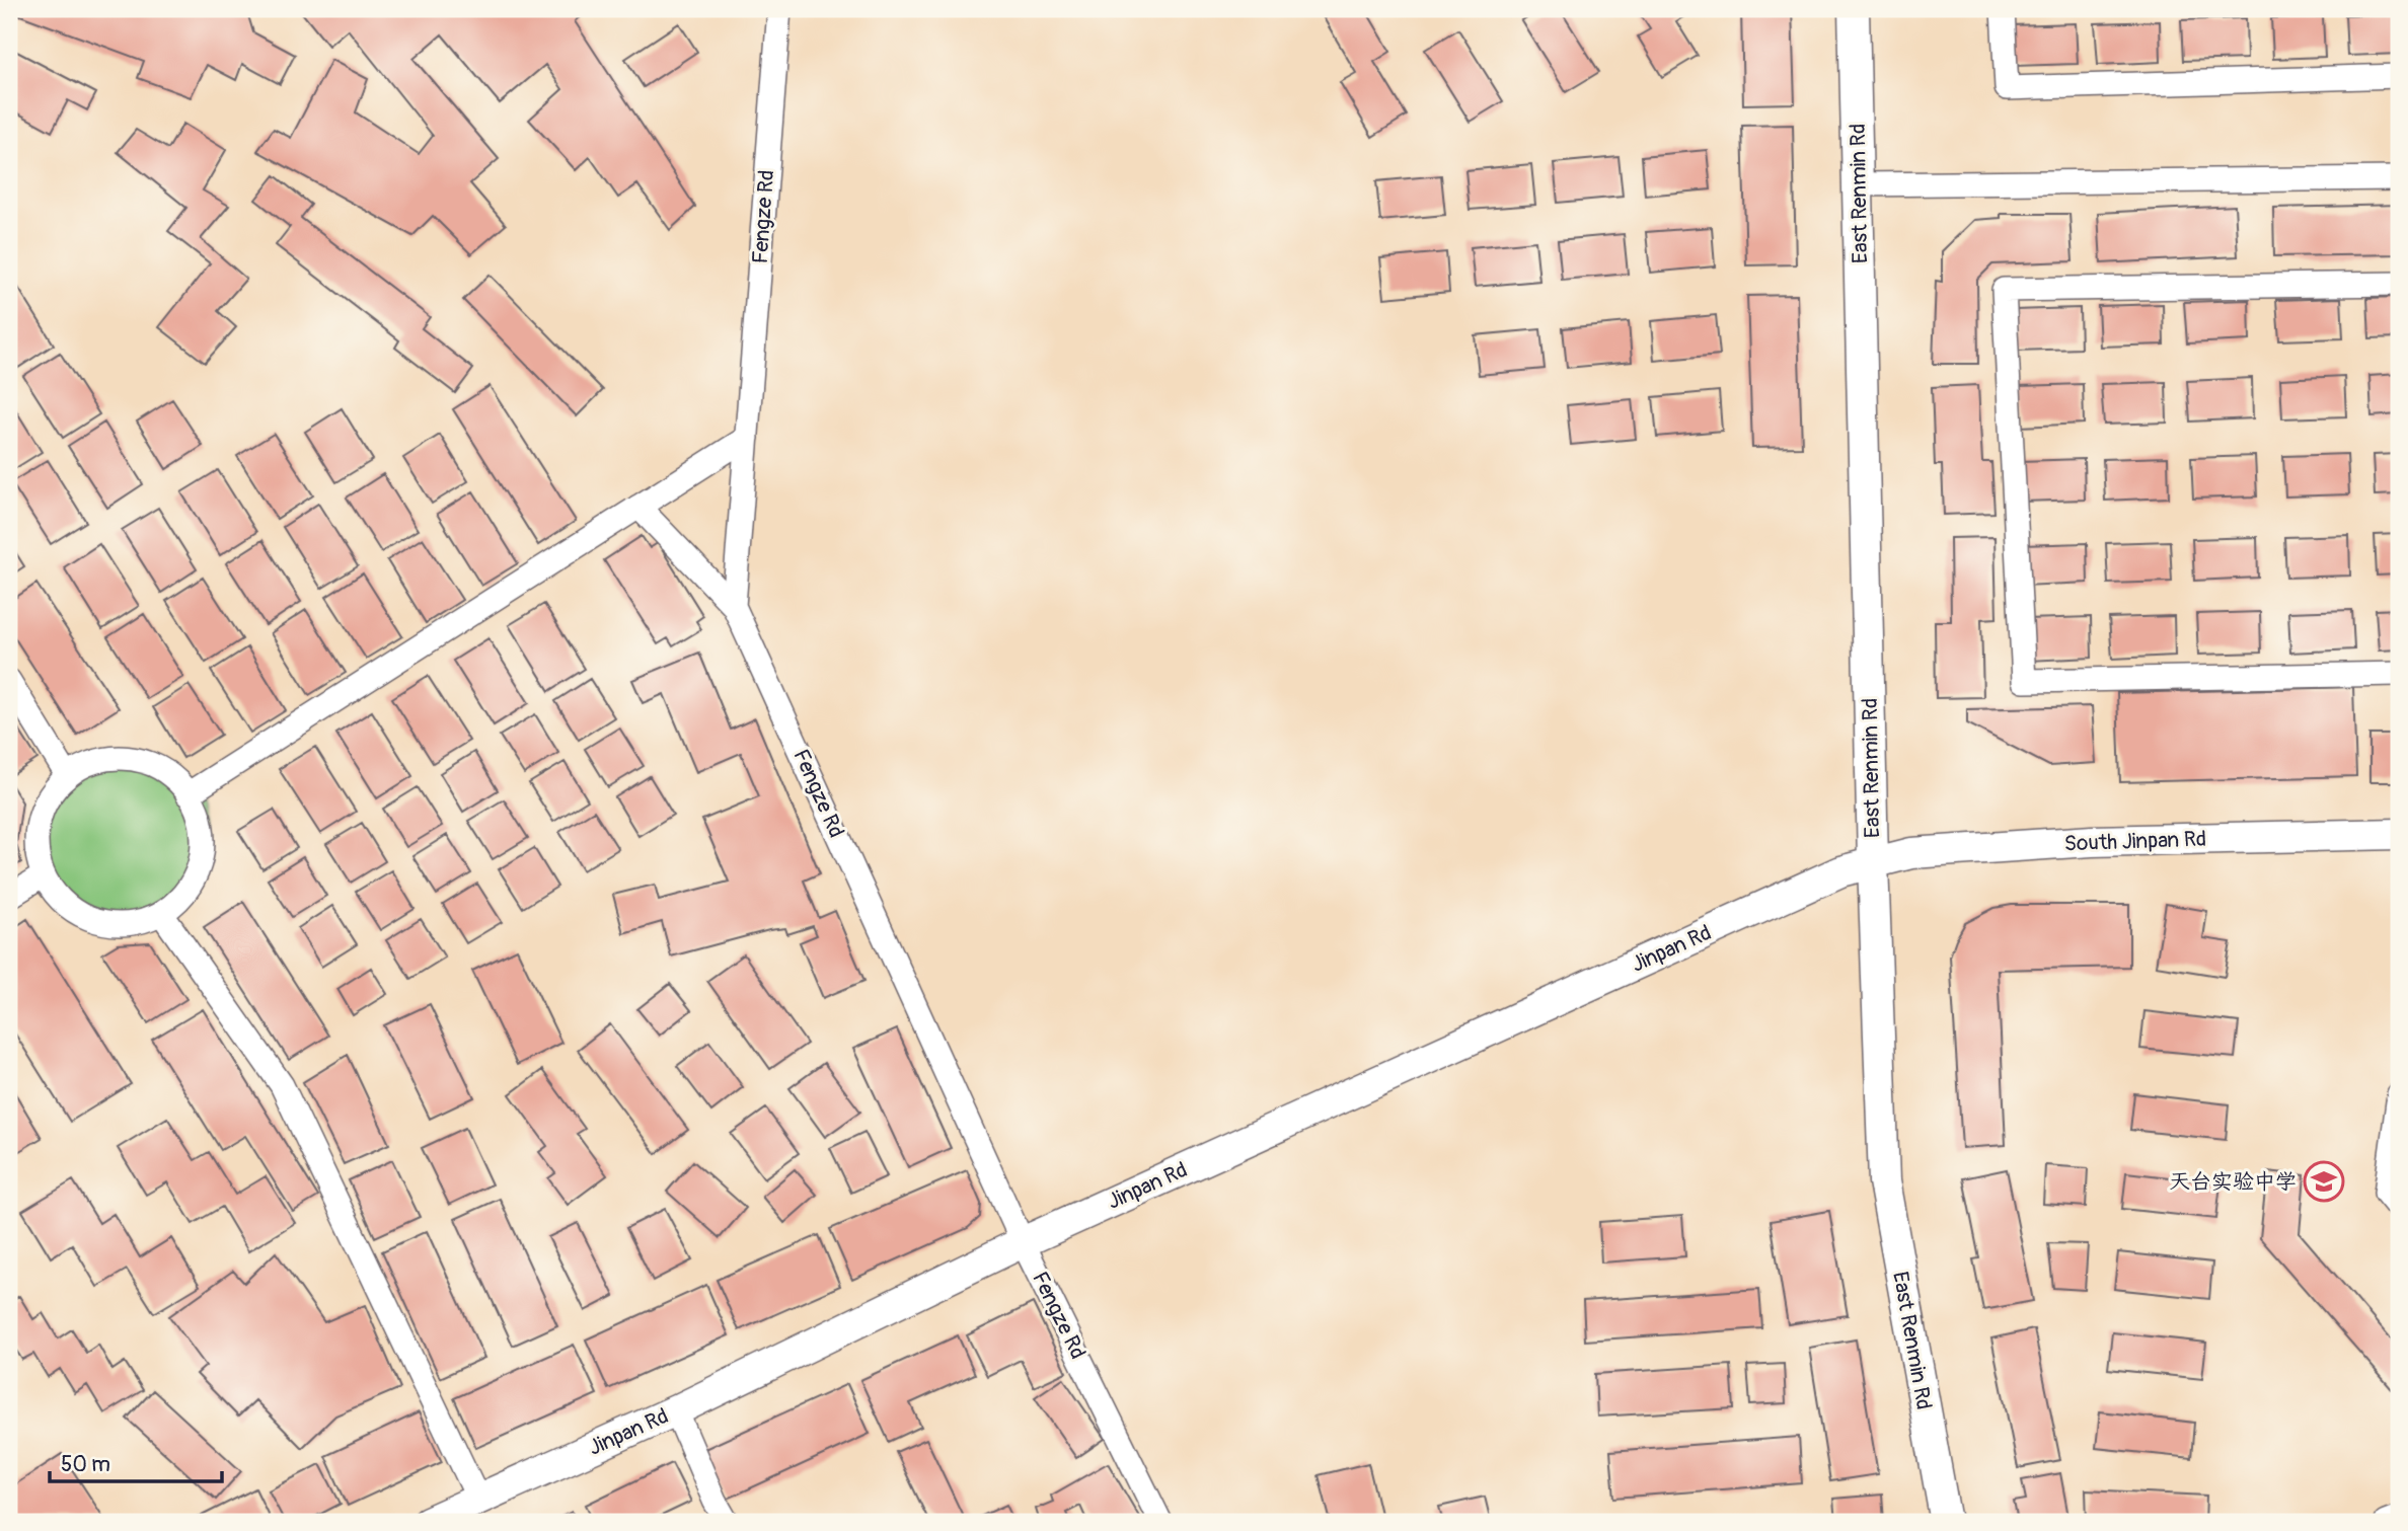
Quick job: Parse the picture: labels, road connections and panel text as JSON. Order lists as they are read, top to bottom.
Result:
{
  "streets": {
    "main road": ["East Renmin Rd", "South Jinpan Rd", "Jinpan Rd"],
    "street": ["Fengze Rd"]
  },
  "crossings": [
    ["East Renmin Rd", "South Jinpan Rd"],
    ["East Renmin Rd", "Jinpan Rd"],
    ["Fengze Rd", "Jinpan Rd"],
    ["South Jinpan Rd", "Jinpan Rd"]
  ],
  "places": {
    "school or university": ["天台实验中学"]
  },
  "scale_bar": "50 m"
}
